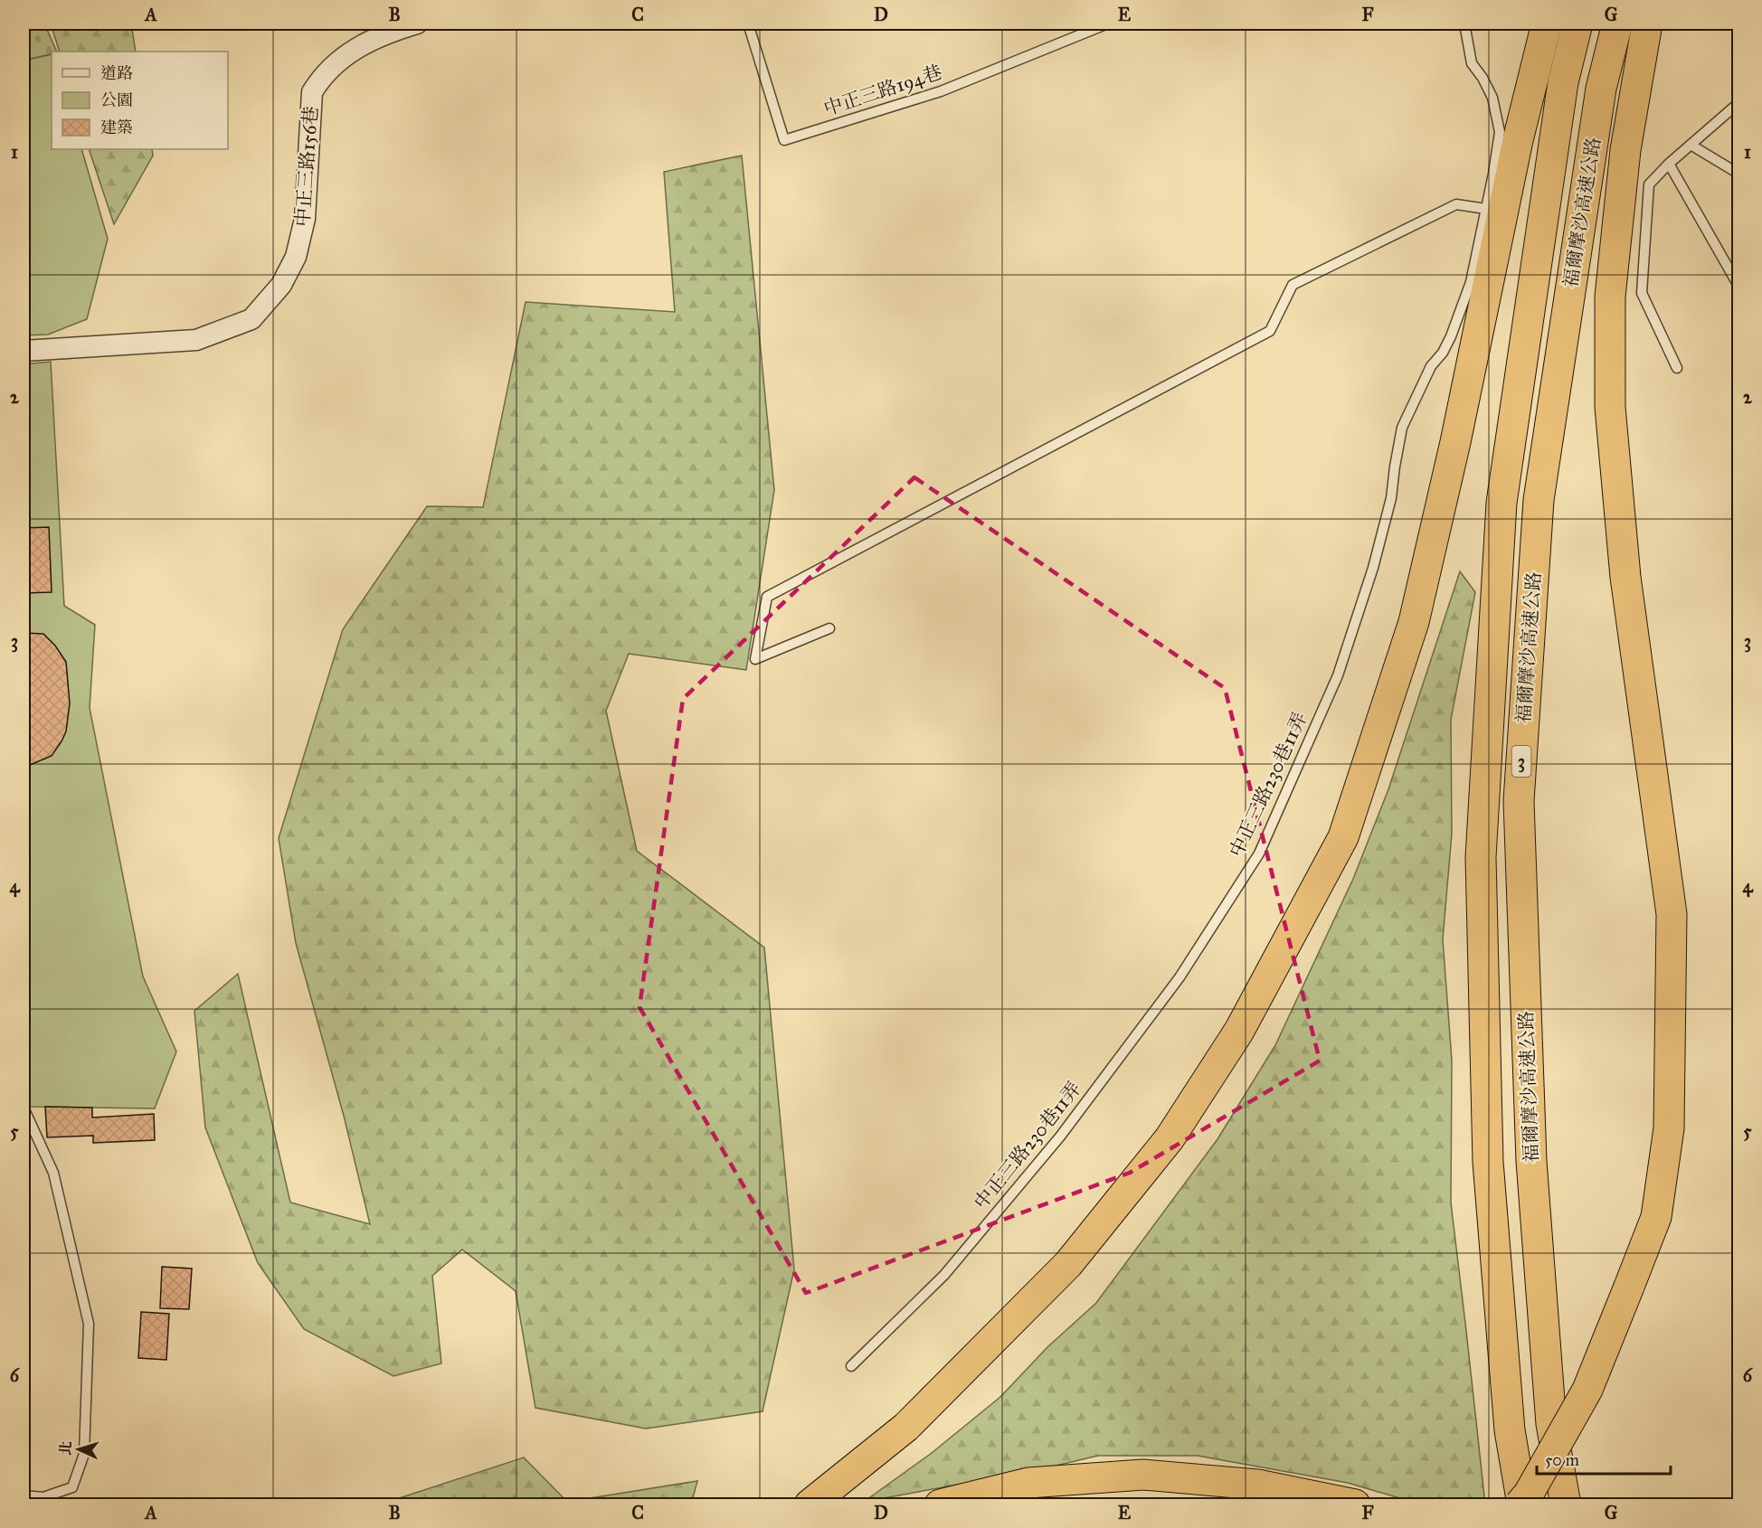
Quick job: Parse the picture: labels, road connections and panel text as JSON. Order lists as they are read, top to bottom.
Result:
{
  "streets": {
    "highway": ["福爾摩沙高速公路", "3"],
    "street": ["中正三路156巷"],
    "lane": ["中正三路194巷", "中正三路230巷11弄"]
  },
  "legend": ["道路", "公園", "建築"],
  "scale_bar": "50 m",
  "north": "left",
  "grid": {
    "columns": [
      "A",
      "B",
      "C",
      "D",
      "E",
      "F",
      "G"
    ],
    "rows": [
      "1",
      "2",
      "3",
      "4",
      "5",
      "6"
    ]
  }
}
